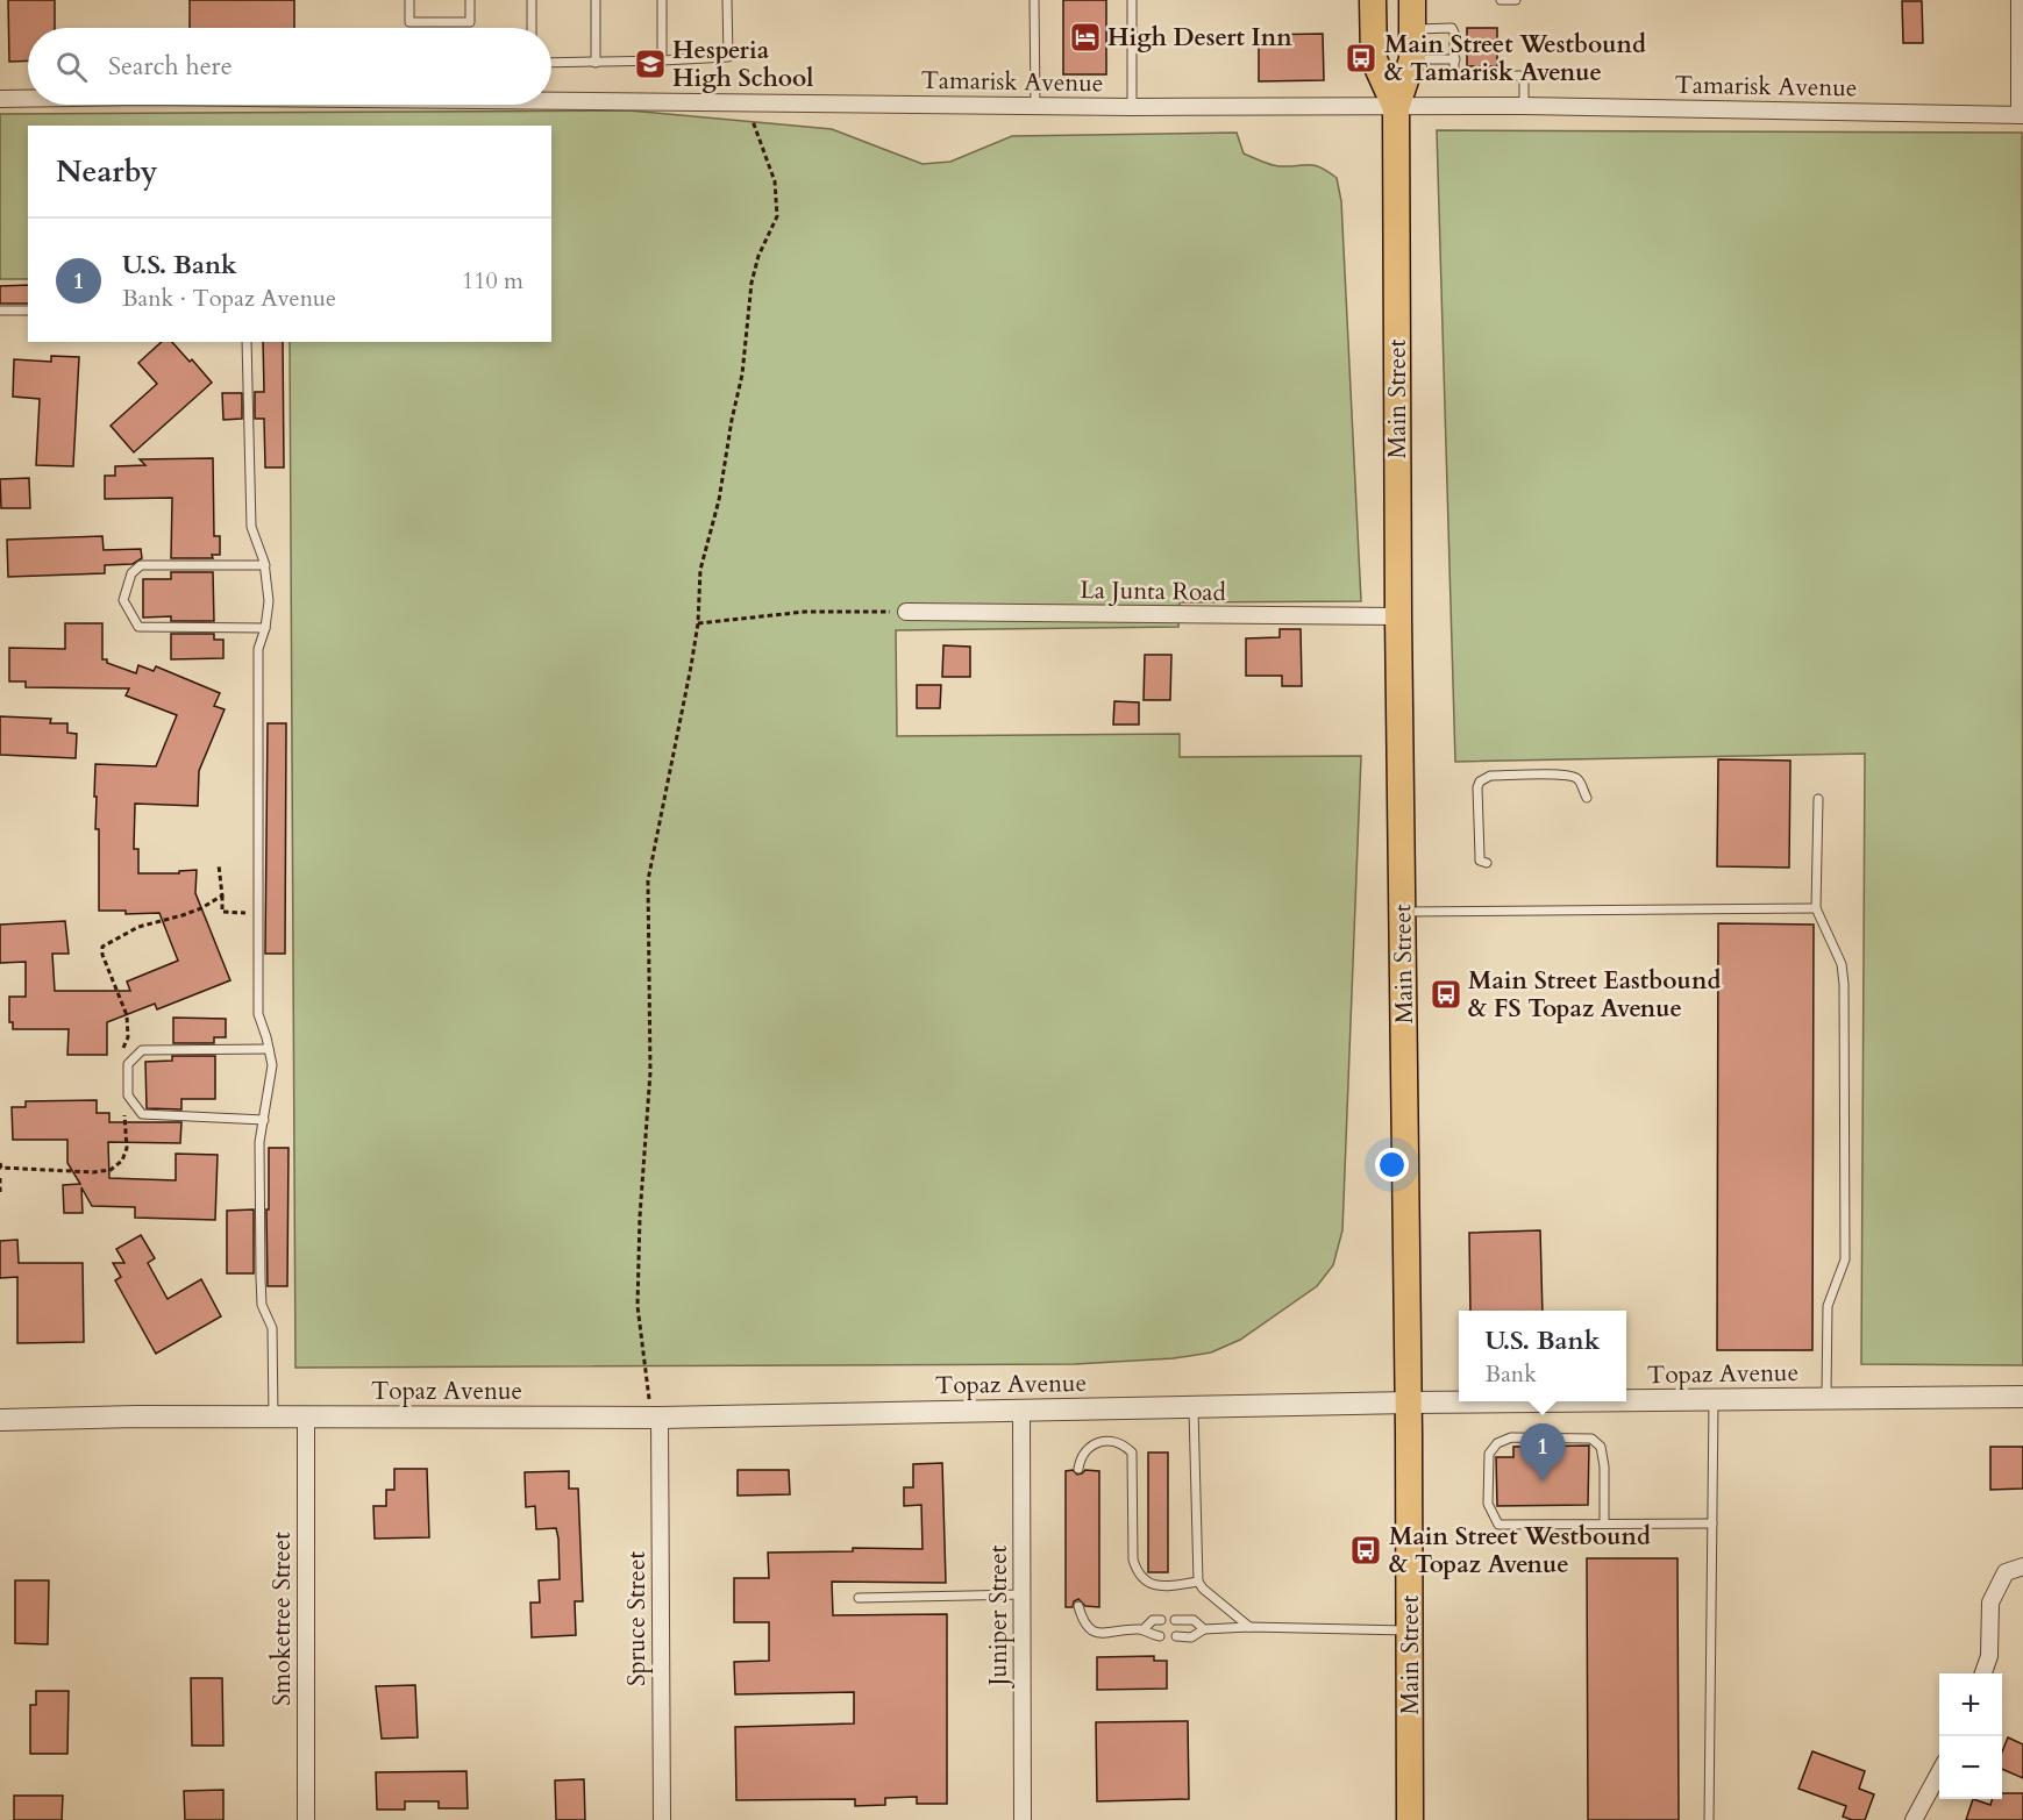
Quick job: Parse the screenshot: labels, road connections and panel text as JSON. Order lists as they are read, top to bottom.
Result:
{
  "streets": {
    "main road": ["Main Street"],
    "street": [
      "Tamarisk Avenue",
      "La Junta Road",
      "Topaz Avenue",
      "Juniper Street",
      "Smoketree Street",
      "Spruce Street"
    ]
  },
  "crossings": [
    ["Tamarisk Avenue", "Main Street"],
    ["Main Street", "La Junta Road"],
    ["Main Street", "Topaz Avenue"],
    ["Topaz Avenue", "Juniper Street"],
    ["Topaz Avenue", "Smoketree Street"],
    ["Topaz Avenue", "Spruce Street"]
  ],
  "places": {
    "hotel": ["High Desert Inn"],
    "bus stop": ["Main Street Westbound & Tamarisk Avenue", "Main Street Eastbound & FS Topaz Avenue", "Main Street Westbound & Topaz Avenue"],
    "school or university": ["Hesperia High School"]
  },
  "page": {
    "search": "Search here",
    "heading": "Nearby",
    "list": [
      {
        "mark": "1",
        "name": "U.S. Bank",
        "note": "Bank · Topaz Avenue",
        "value": "110 m"
      }
    ],
    "popup": ["U.S. Bank", "Bank"],
    "pins": "1",
    "map_buttons": ["+", "−"]
  }
}
